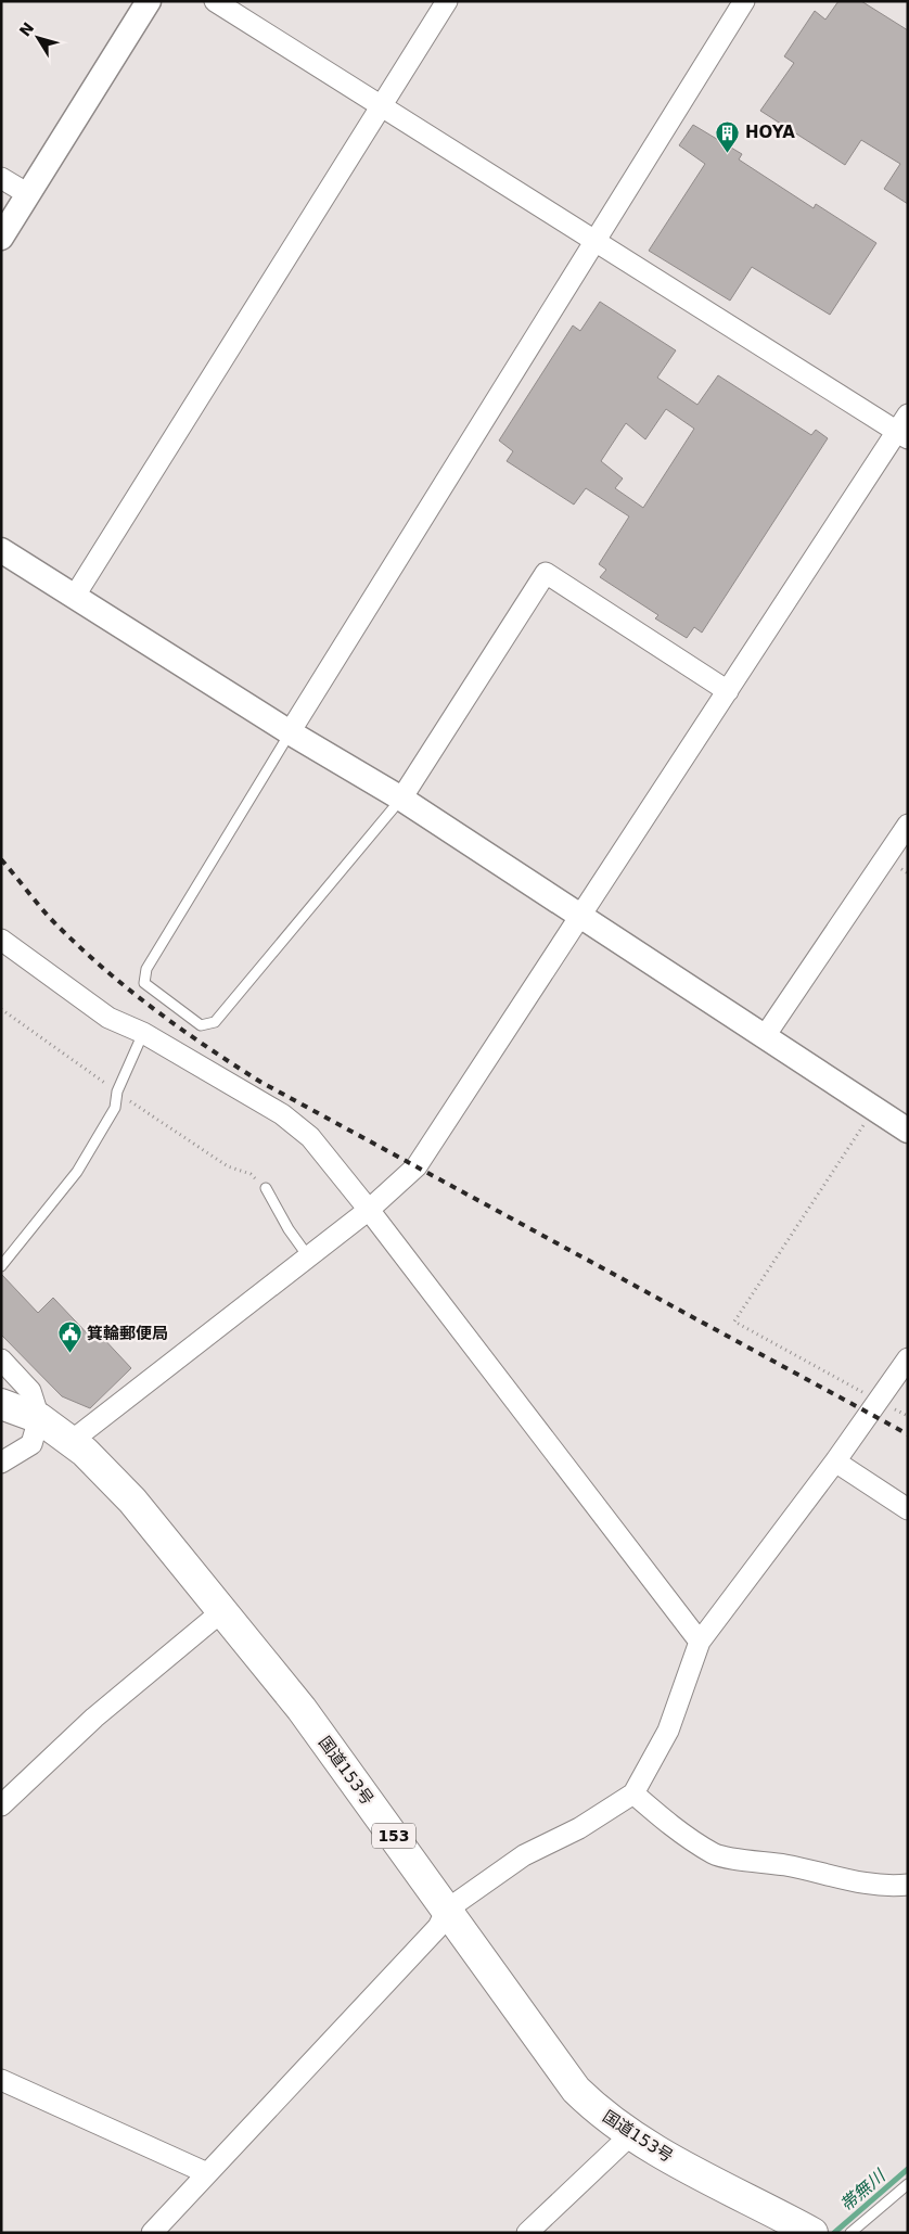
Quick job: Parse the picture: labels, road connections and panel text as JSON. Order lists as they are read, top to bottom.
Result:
{
  "streets": {
    "highway": ["国道153号", "153"]
  },
  "water": ["帯無川"],
  "places": {
    "building": ["HOYA"],
    "public building": ["箕輪郵便局"]
  },
  "north": "top left"
}
